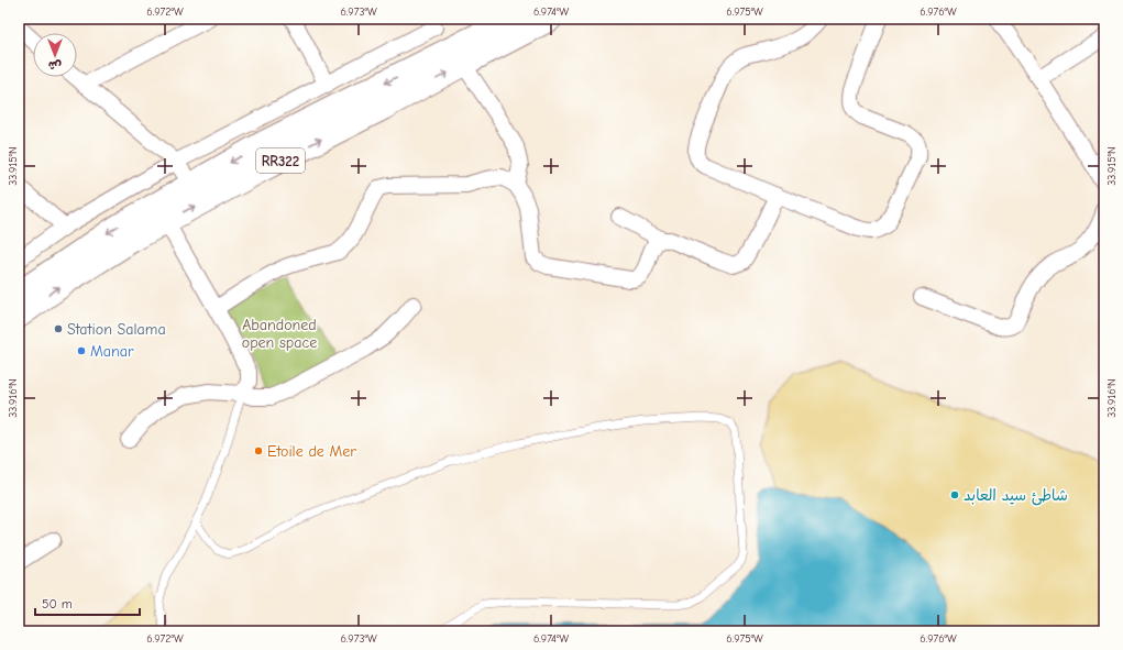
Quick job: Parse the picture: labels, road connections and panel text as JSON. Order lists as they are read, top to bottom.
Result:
{
  "streets": {
    "main road": ["RR322"]
  },
  "parks": ["Abandoned open space"],
  "places": [
    "Station Salama",
    "Manar",
    "Etoile de Mer",
    "شاطئ سيد العابد"
  ],
  "scale_bar": "50 m",
  "north": "bottom",
  "coordinates": [
    "6.972°W",
    "6.973°W",
    "6.974°W",
    "6.975°W",
    "6.976°W",
    "33.915°N",
    "33.916°N"
  ]
}
